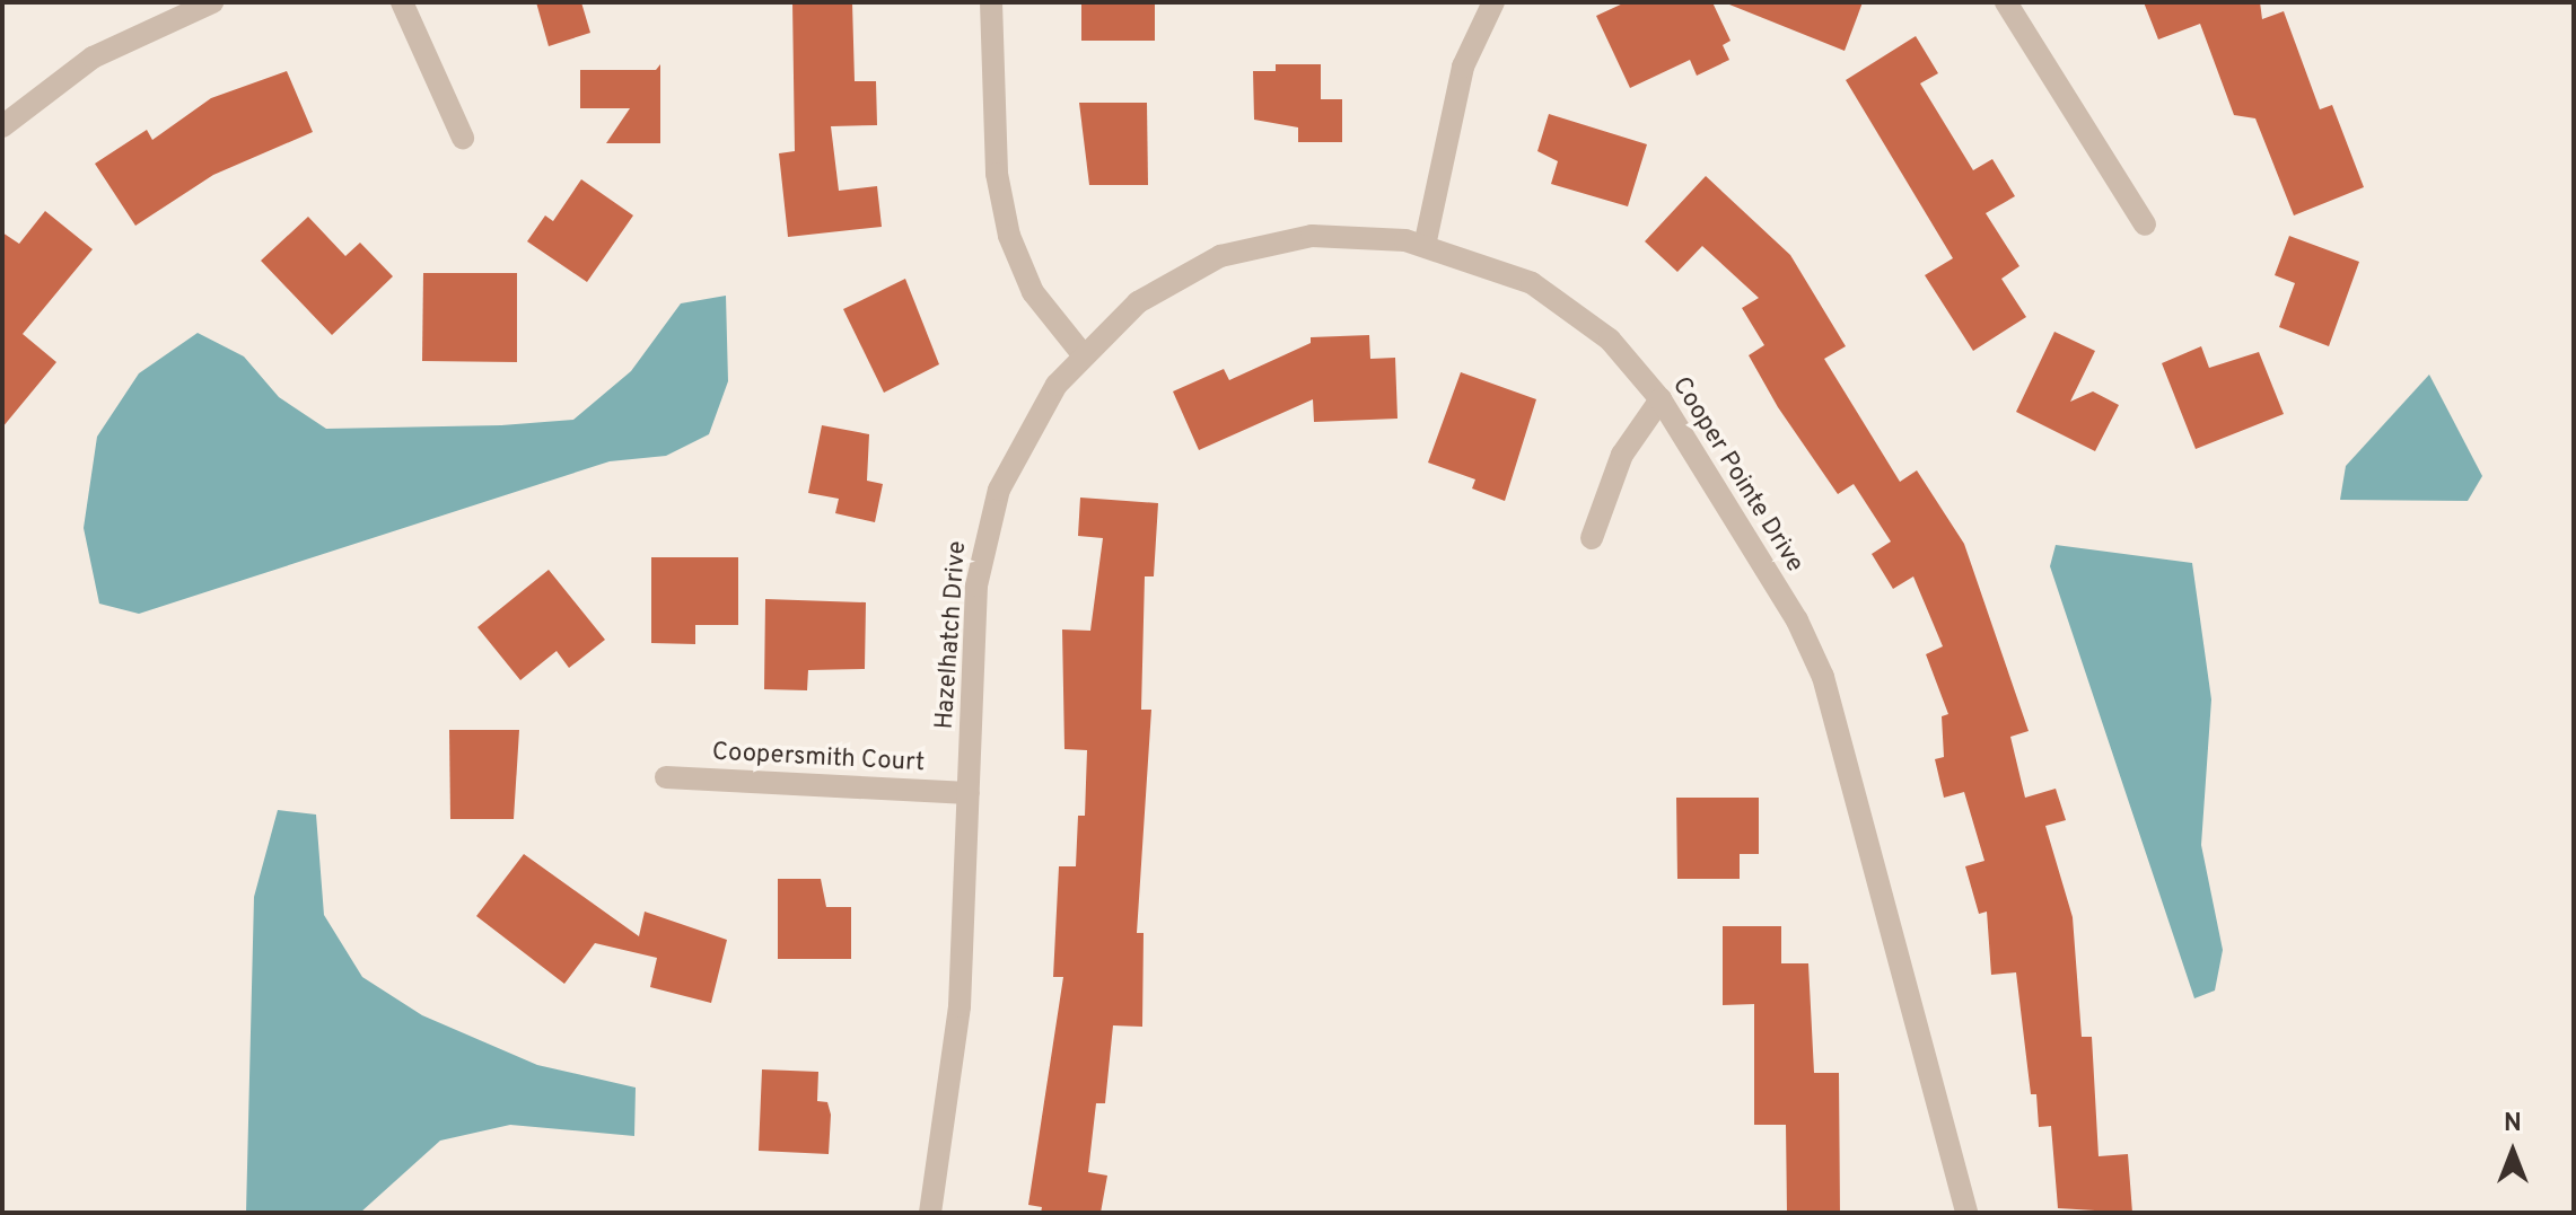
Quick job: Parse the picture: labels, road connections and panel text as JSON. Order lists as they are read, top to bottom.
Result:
{
  "streets": {
    "street": ["Cooper Pointe Drive", "Hazelhatch Drive", "Coopersmith Court"]
  },
  "crossings": [
    ["Cooper Pointe Drive", "Hazelhatch Drive"],
    ["Hazelhatch Drive", "Coopersmith Court"]
  ],
  "north": "top"
}
